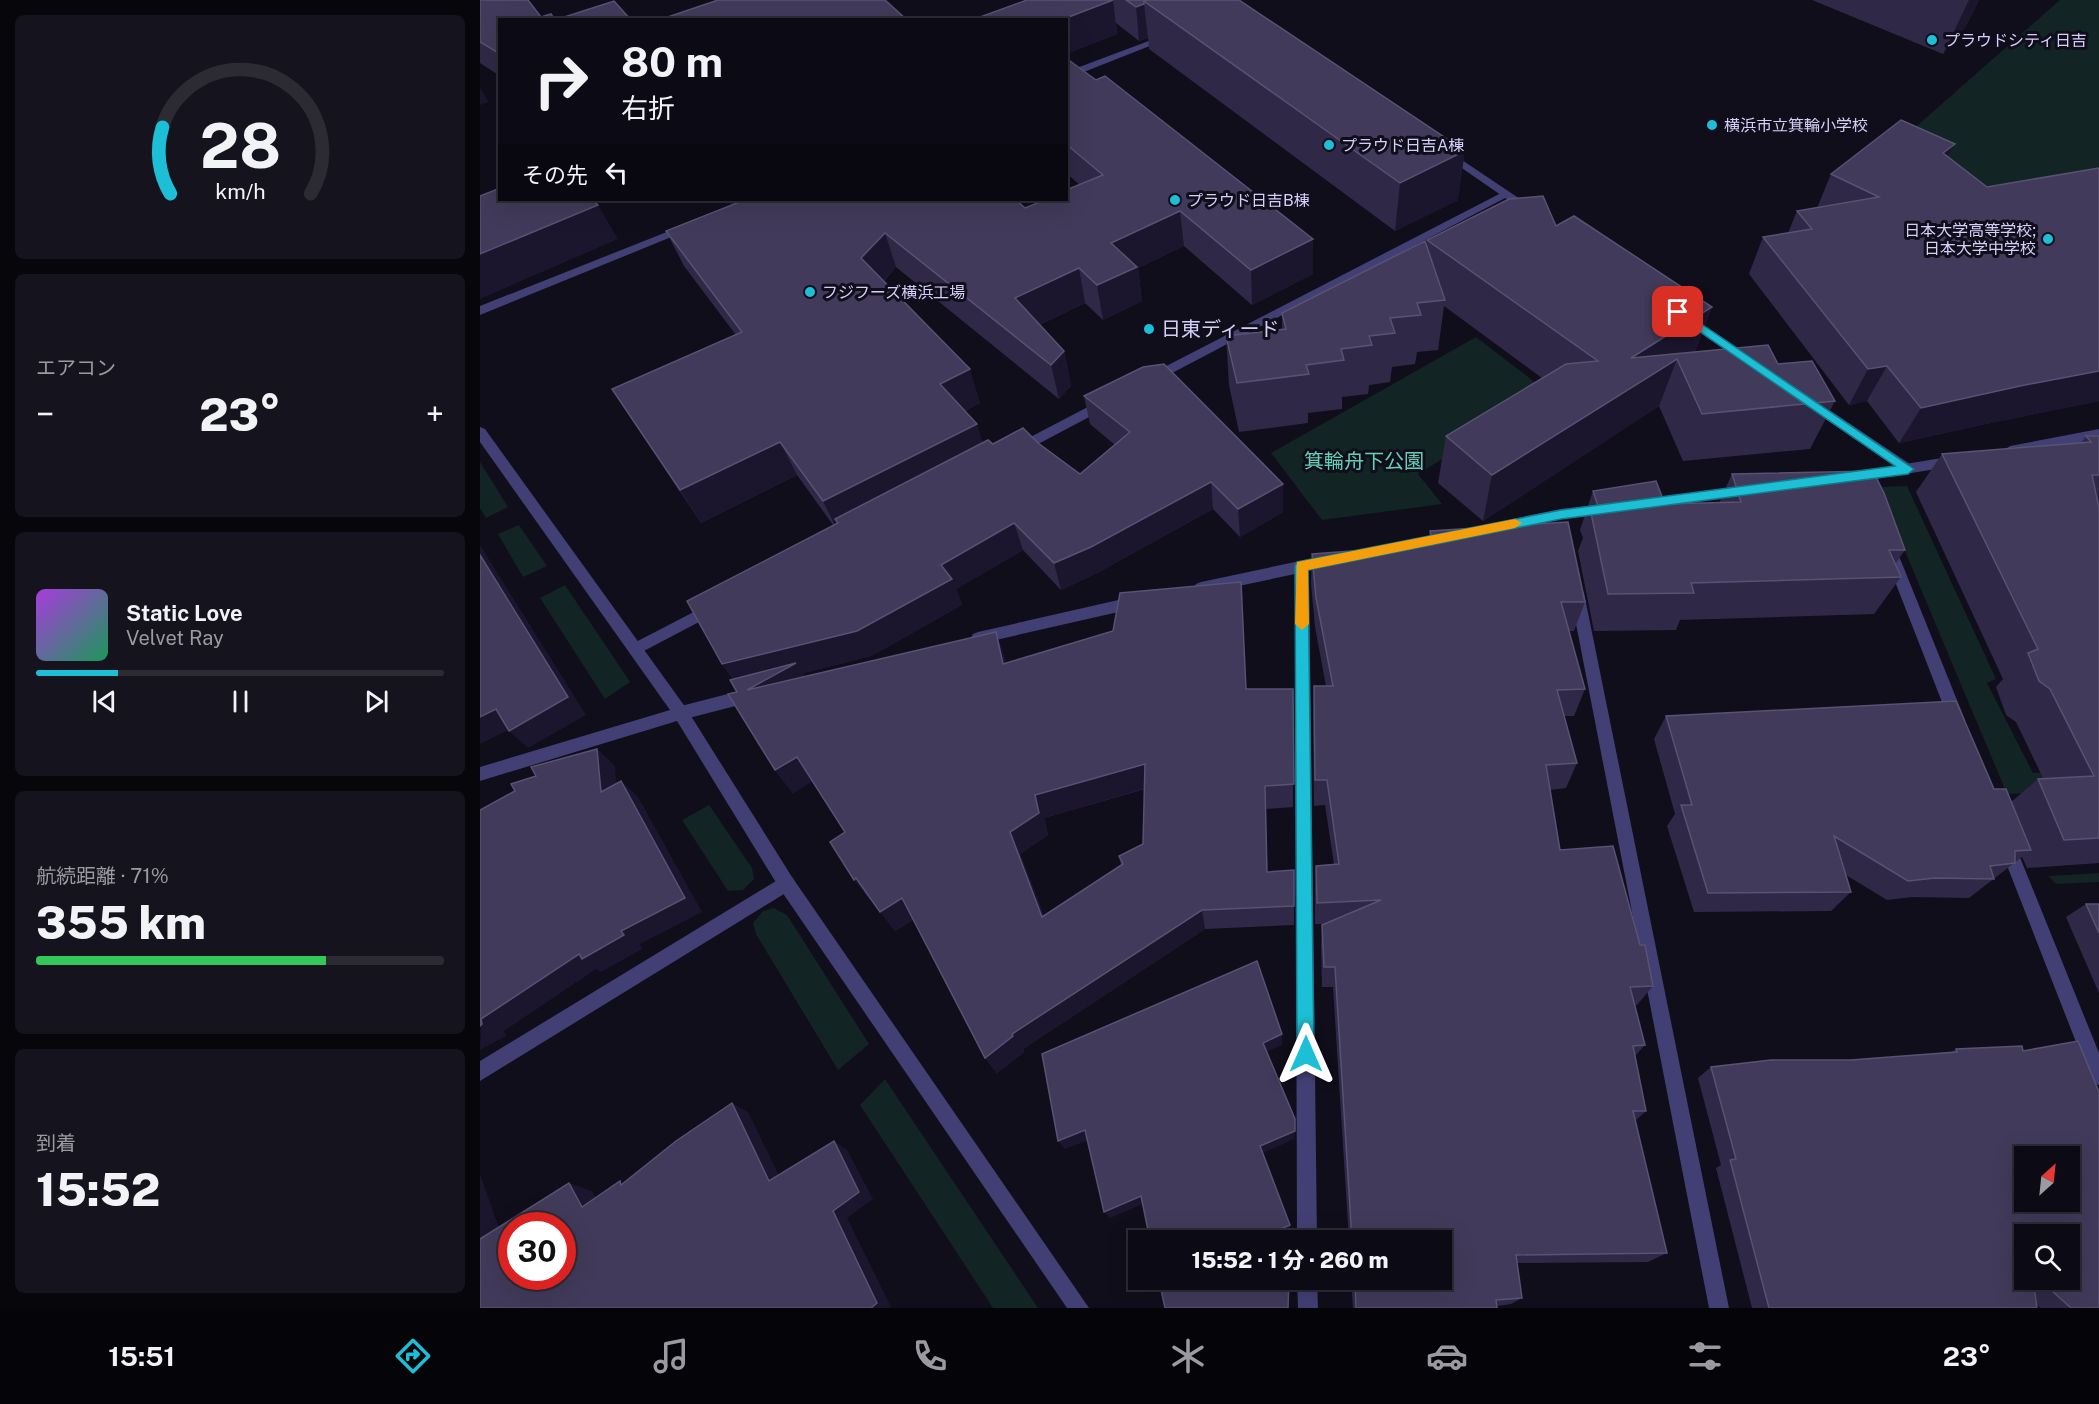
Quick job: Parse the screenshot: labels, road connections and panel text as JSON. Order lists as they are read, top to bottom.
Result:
{
  "parks": ["箕輪舟下公園"],
  "places": [
    "プラウドシティ日吉",
    "横浜市立箕輪小学校",
    "プラウド日吉A棟",
    "プラウド日吉B棟",
    "日本大学高等学校; 日本大学中学校",
    "フジフーズ横浜工場",
    "日東ディード"
  ],
  "north": "top right",
  "page": {
    "turn": ["80 m", "右折"],
    "then": "その先",
    "tile": [
      "エアコン",
      ["航続距離 · 71%", "355 km"],
      ["到着", "15:52"]
    ],
    "heat": ["−", "23°", "+"],
    "song": ["Static Love", "Velvet Ray"],
    "limit": "30",
    "trip": "15:52 · 1 分 · 260 m",
    "tabs": ["15:51", "23°"],
    "gauge": ["28", "km/h"]
  }
}
